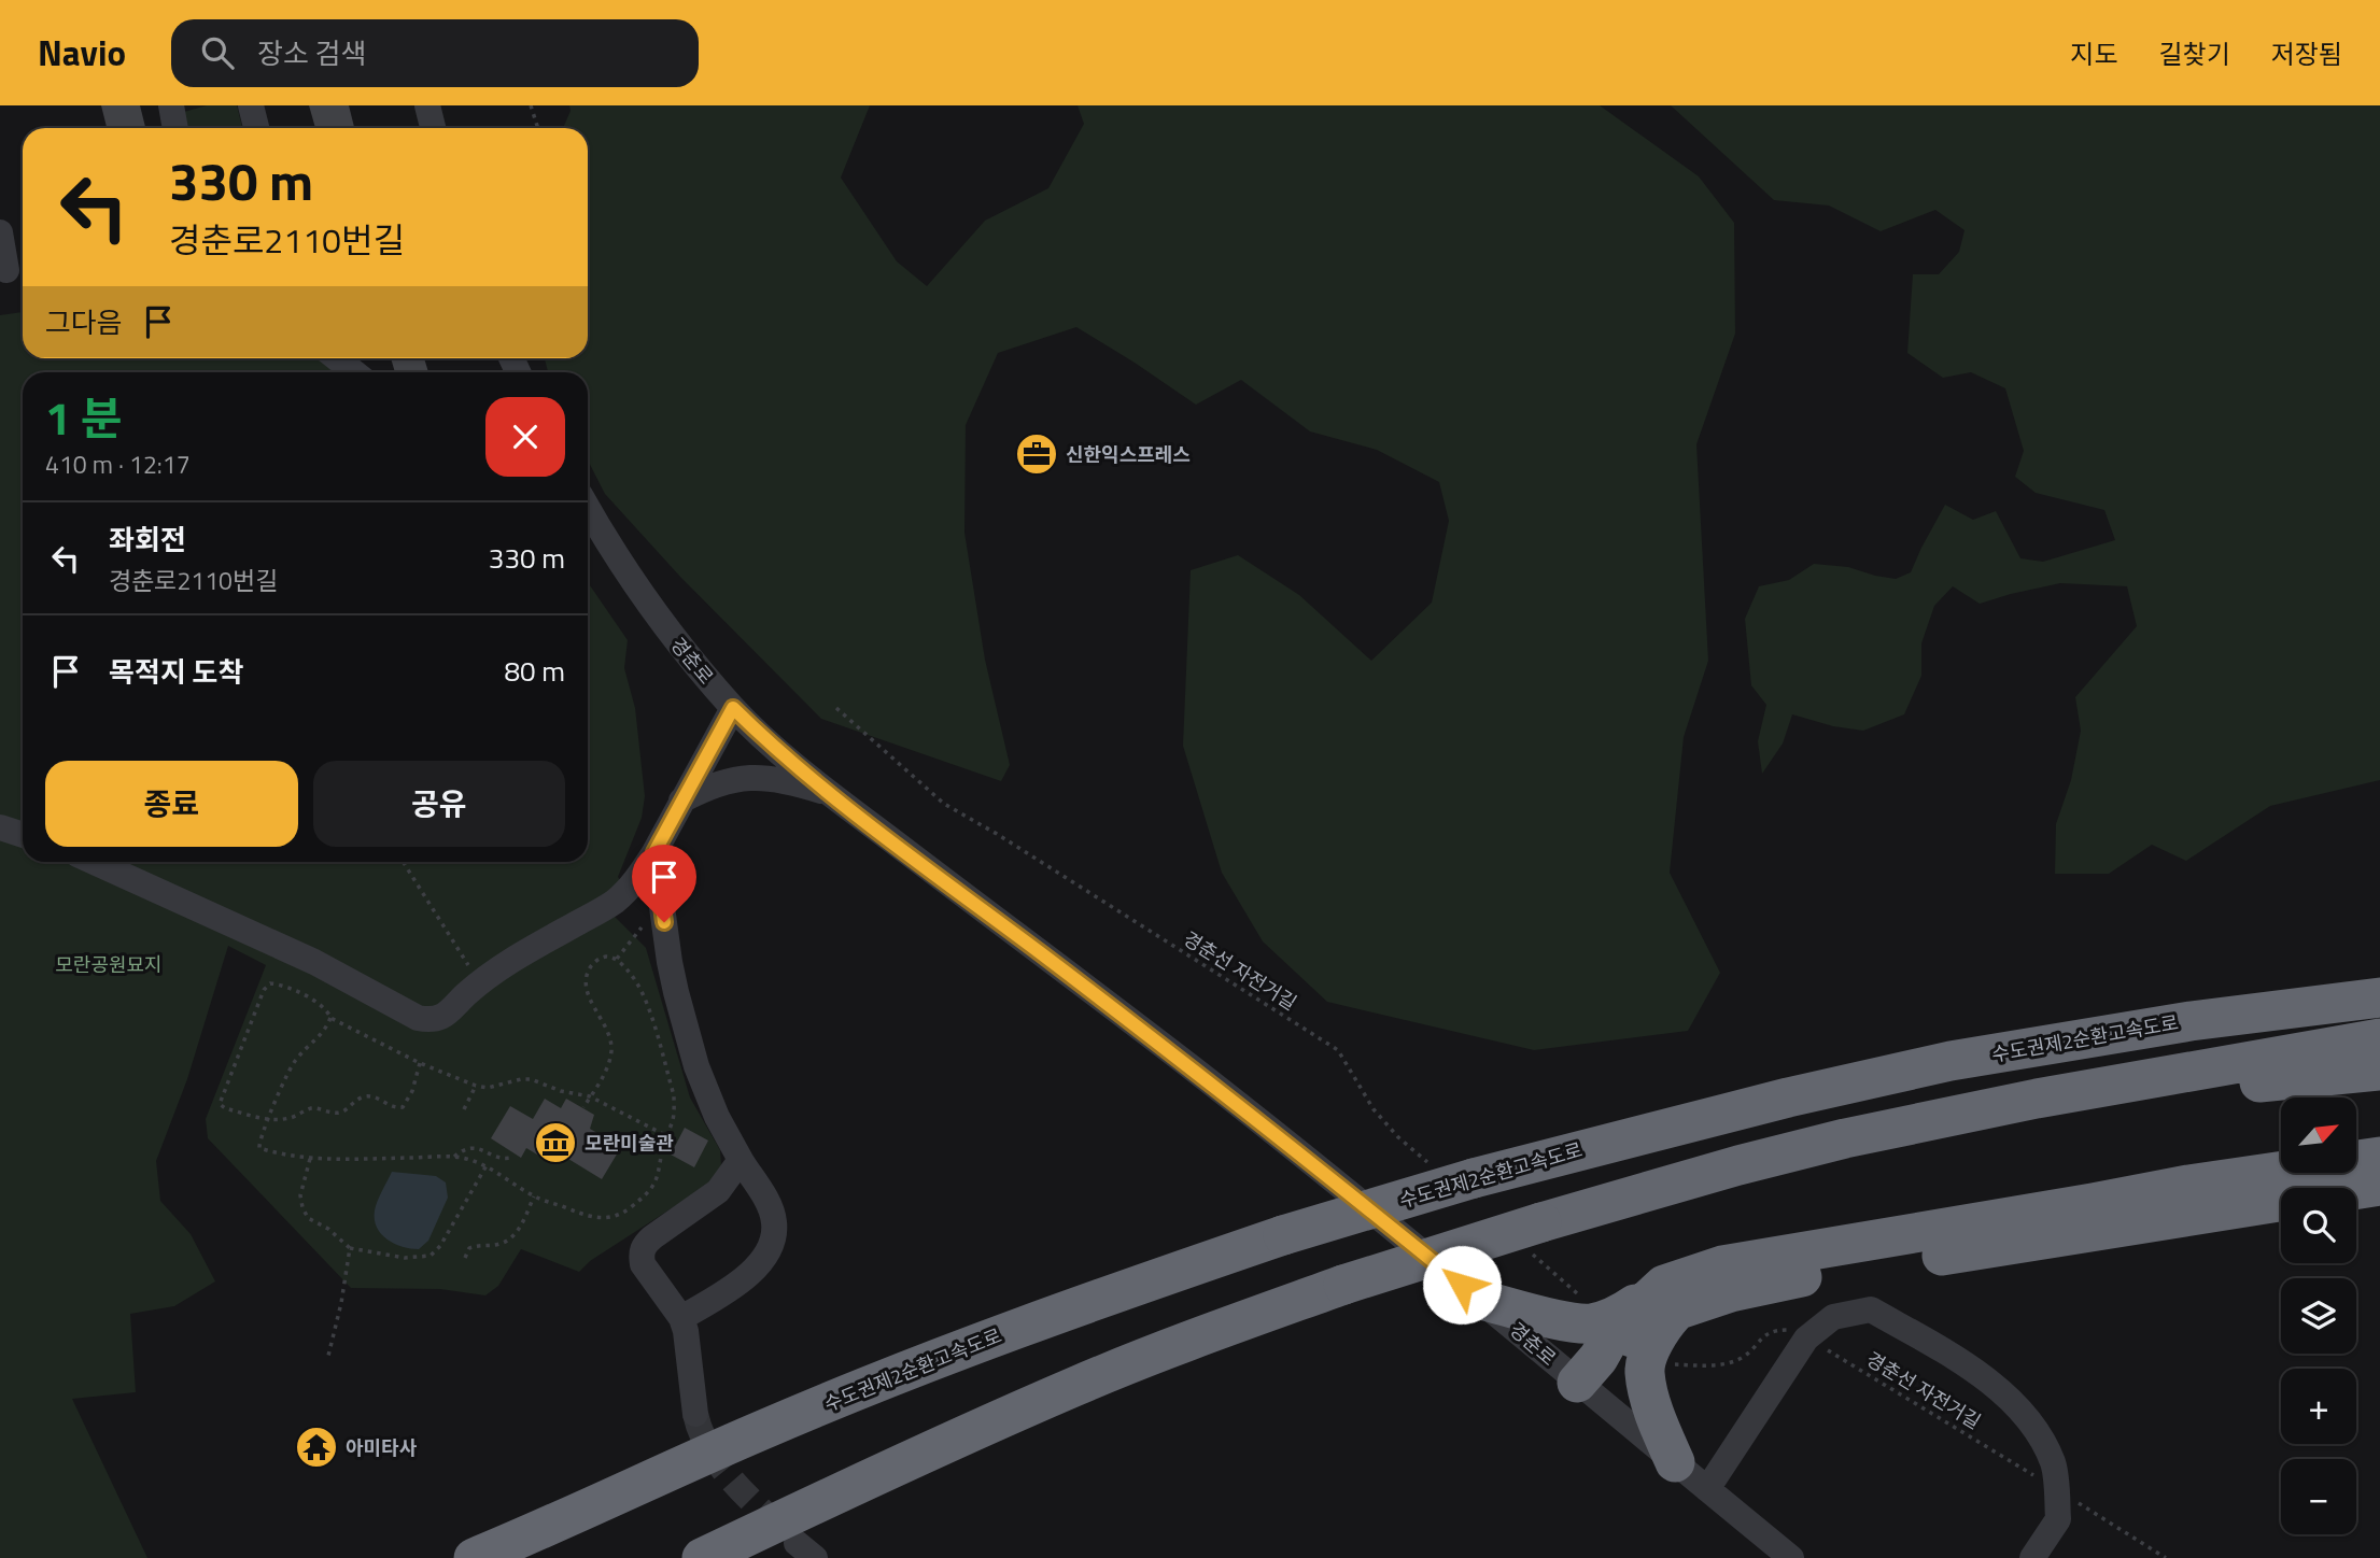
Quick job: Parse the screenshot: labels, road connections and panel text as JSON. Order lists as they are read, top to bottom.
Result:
{
  "streets": {
    "highway": ["수도권제2순환고속도로"],
    "street": ["경춘로"],
    "path": ["경춘선 자전거길"]
  },
  "parks": ["모란공원묘지"],
  "places": {
    "office": ["신한익스프레스"],
    "museum": ["모란미술관"],
    "temple": ["아미타사"]
  },
  "north": "top right",
  "page": {
    "header": "Navio",
    "search": "장소 검색",
    "nav": ["지도", "길찾기", "저장됨"],
    "turn": ["330 m", "경춘로2110번길"],
    "then": "그다음",
    "heading": ["1 분", "410 m · 12:17"],
    "list": [
      {
        "name": "좌회전",
        "note": "경춘로2110번길",
        "value": "330 m"
      },
      {
        "name": "목적지 도착",
        "value": "80 m"
      }
    ],
    "buttons": ["종료", "공유"],
    "map_buttons": ["+", "−"]
  }
}
